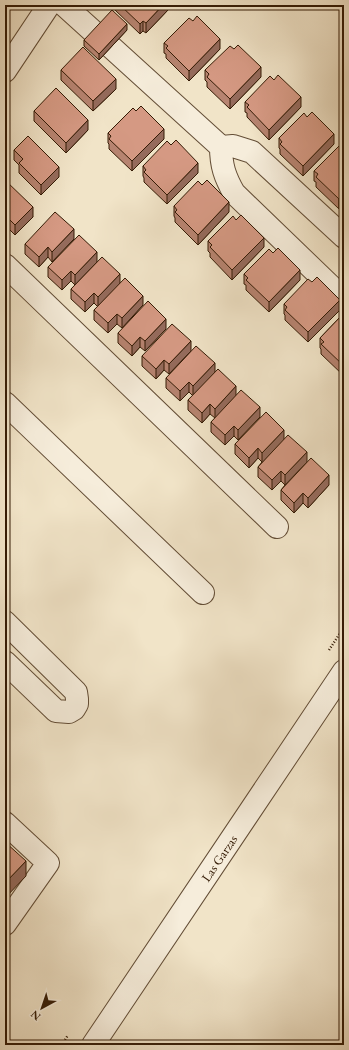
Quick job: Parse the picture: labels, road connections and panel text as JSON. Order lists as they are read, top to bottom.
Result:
{
  "streets": {
    "street": ["Las Garzas"]
  },
  "north": "bottom left"
}
